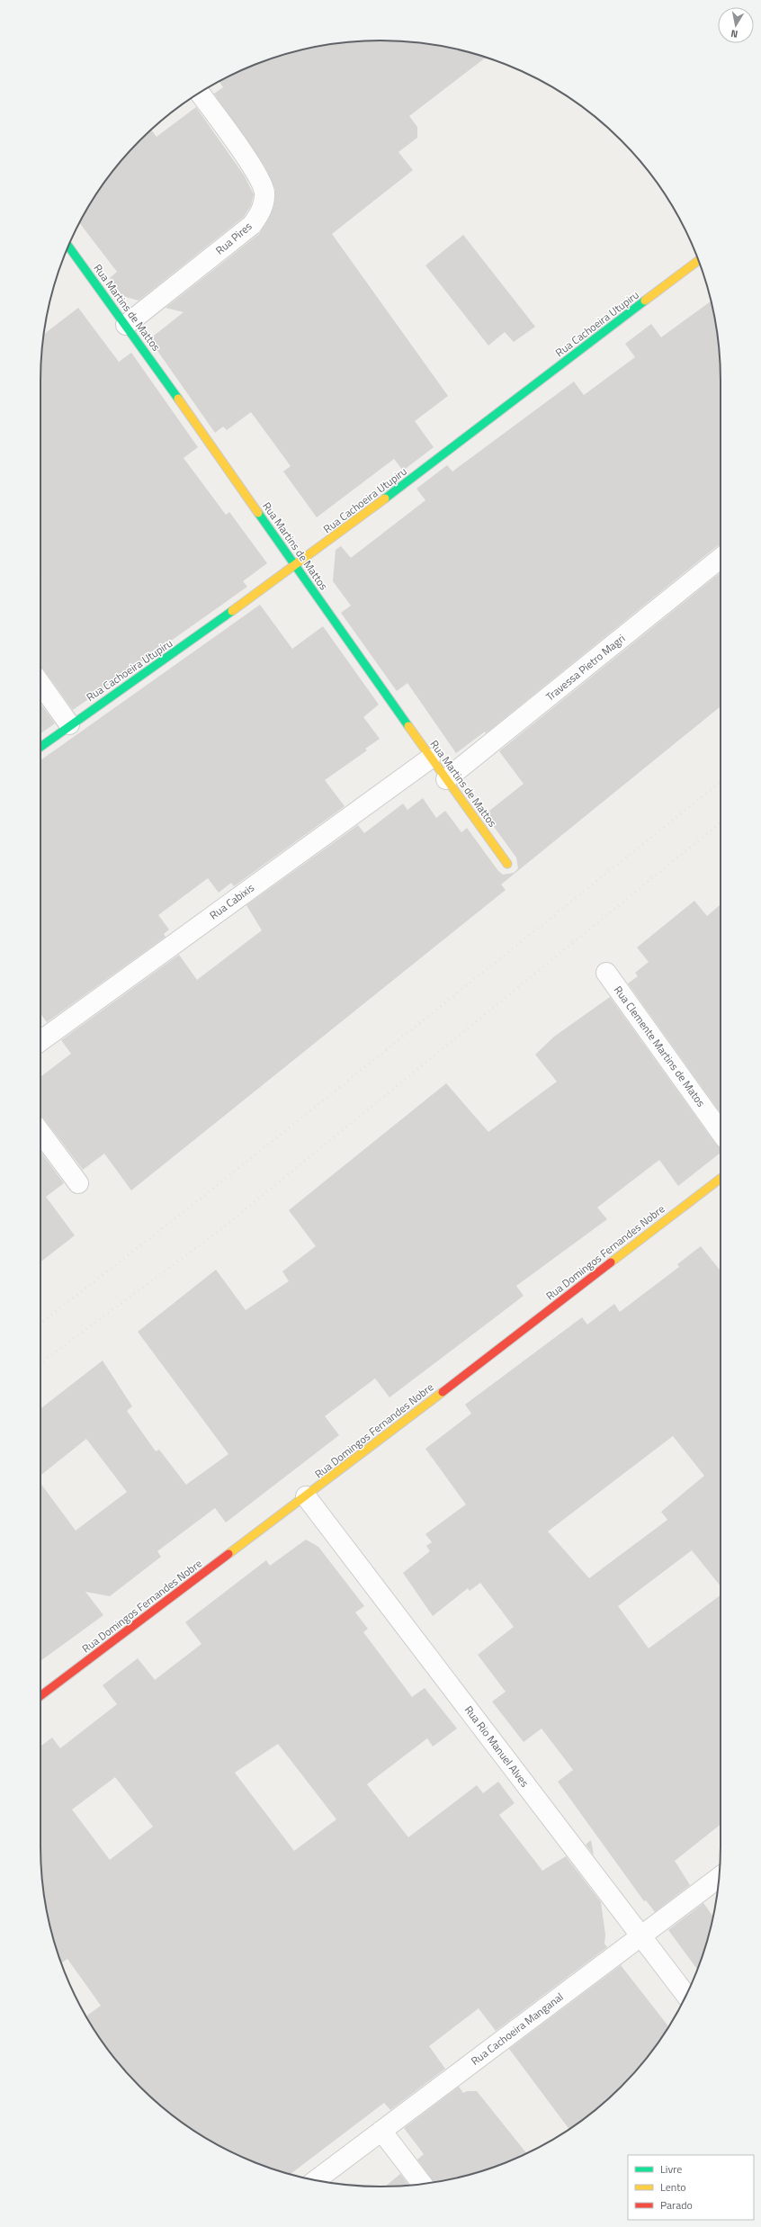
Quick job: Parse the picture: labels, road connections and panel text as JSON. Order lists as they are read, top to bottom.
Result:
{
  "streets": {
    "street": [
      "Rua Pires",
      "Rua Martins de Mattos",
      "Rua Cachoeira Utupiru",
      "Travessa Pietro Magri",
      "Rua Cabixis",
      "Rua Clemente Martins de Matos",
      "Rua Domingos Fernandes Nobre",
      "Rua Rio Manuel Alves",
      "Rua Cachoeira Manganal"
    ]
  },
  "crossings": [
    ["Rua Pires", "Rua Martins de Mattos"],
    ["Rua Martins de Mattos", "Rua Cachoeira Utupiru"],
    ["Rua Martins de Mattos", "Travessa Pietro Magri"],
    ["Rua Martins de Mattos", "Rua Cabixis"],
    ["Rua Domingos Fernandes Nobre", "Rua Rio Manuel Alves"],
    ["Rua Rio Manuel Alves", "Rua Cachoeira Manganal"]
  ],
  "legend": ["Livre", "Lento", "Parado"],
  "north": "bottom"
}
